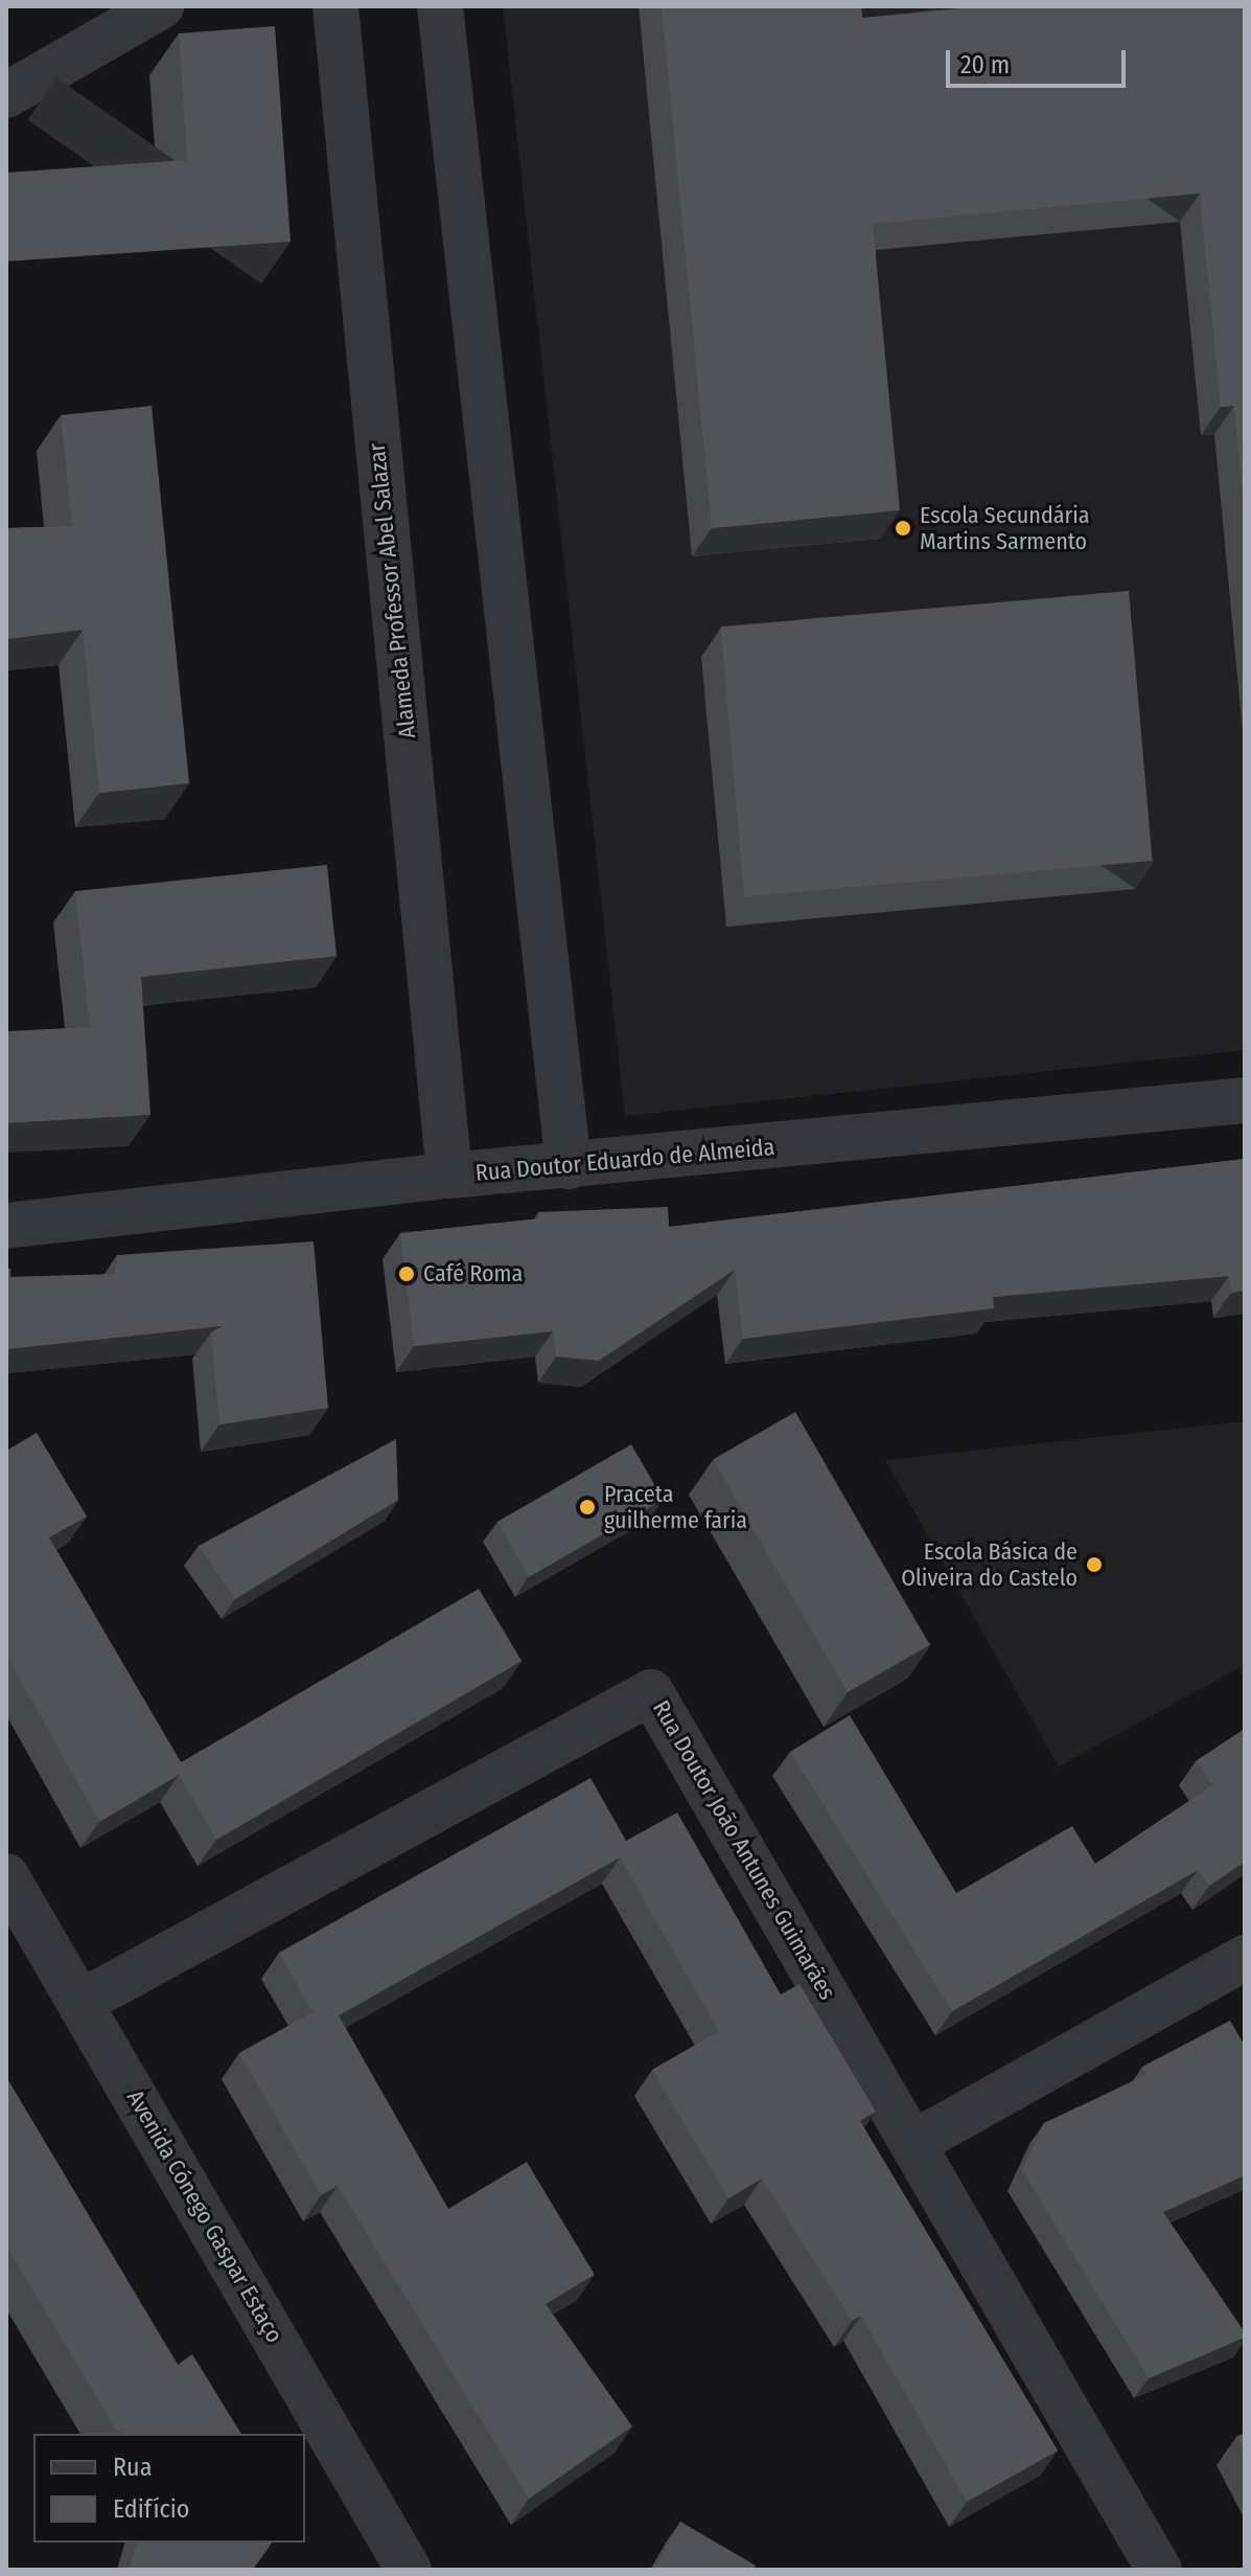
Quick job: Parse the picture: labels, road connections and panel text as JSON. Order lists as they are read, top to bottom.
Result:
{
  "streets": {
    "street": [
      "Alameda Professor Abel Salazar",
      "Rua Doutor Eduardo de Almeida",
      "Rua Doutor João Antunes Guimarães",
      "Avenida Cónego Gaspar Estaço"
    ]
  },
  "crossings": [
    ["Alameda Professor Abel Salazar", "Rua Doutor Eduardo de Almeida"],
    ["Rua Doutor João Antunes Guimarães", "Avenida Cónego Gaspar Estaço"]
  ],
  "places": [
    "Escola Secundária Martins Sarmento",
    "Café Roma",
    "Praceta guilherme faria",
    "Escola Básica de Oliveira do Castelo"
  ],
  "legend": ["Rua", "Edifício"],
  "scale_bar": "20 m"
}
